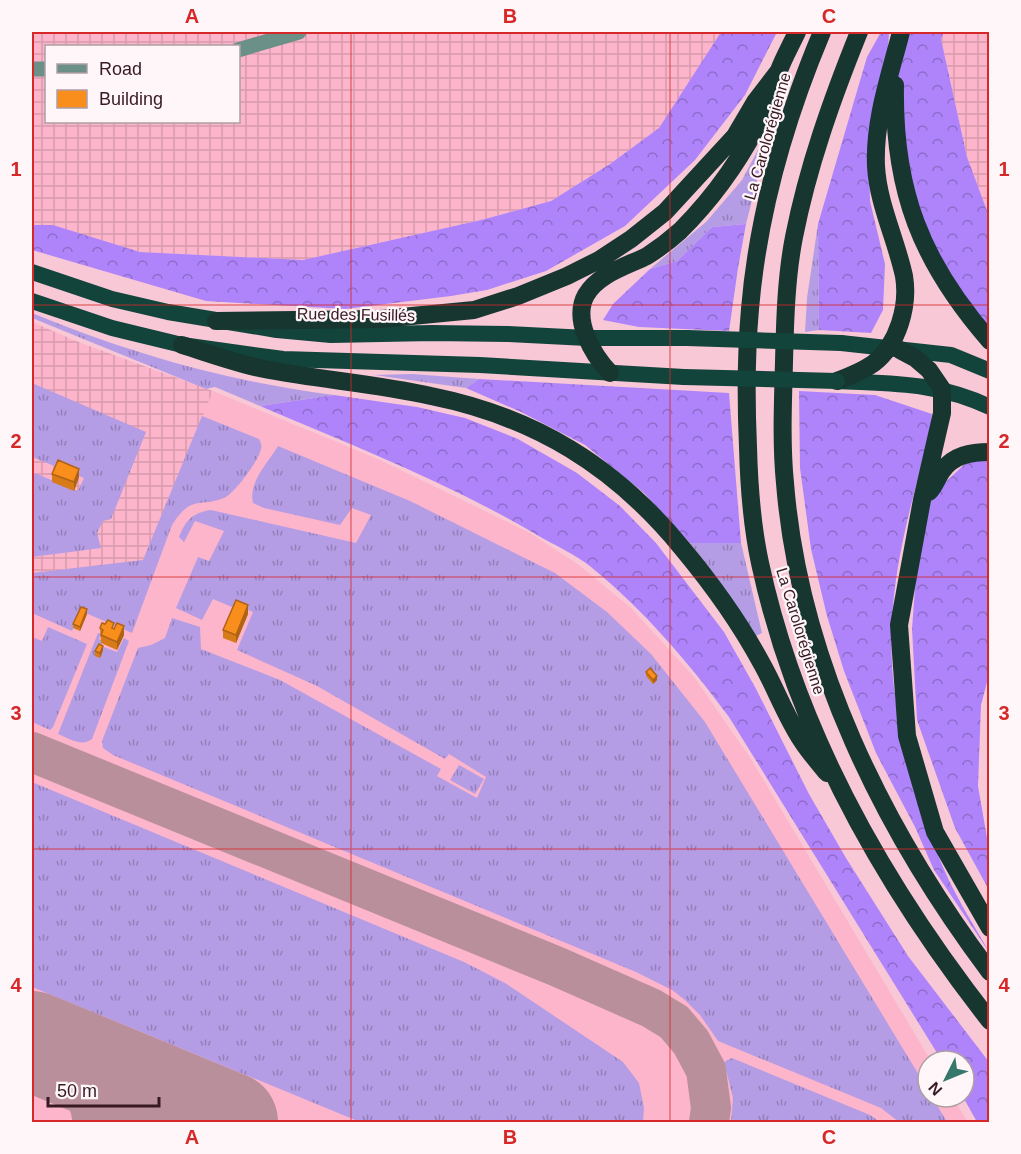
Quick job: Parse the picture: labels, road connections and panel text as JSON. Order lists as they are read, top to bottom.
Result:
{
  "streets": {
    "highway": ["La Carolorégienne", "Rue des Fusillés"]
  },
  "legend": ["Road", "Building"],
  "scale_bar": "50 m",
  "north": "bottom left",
  "grid": {
    "columns": ["A", "B", "C"],
    "rows": [
      "1",
      "2",
      "3",
      "4"
    ]
  }
}
